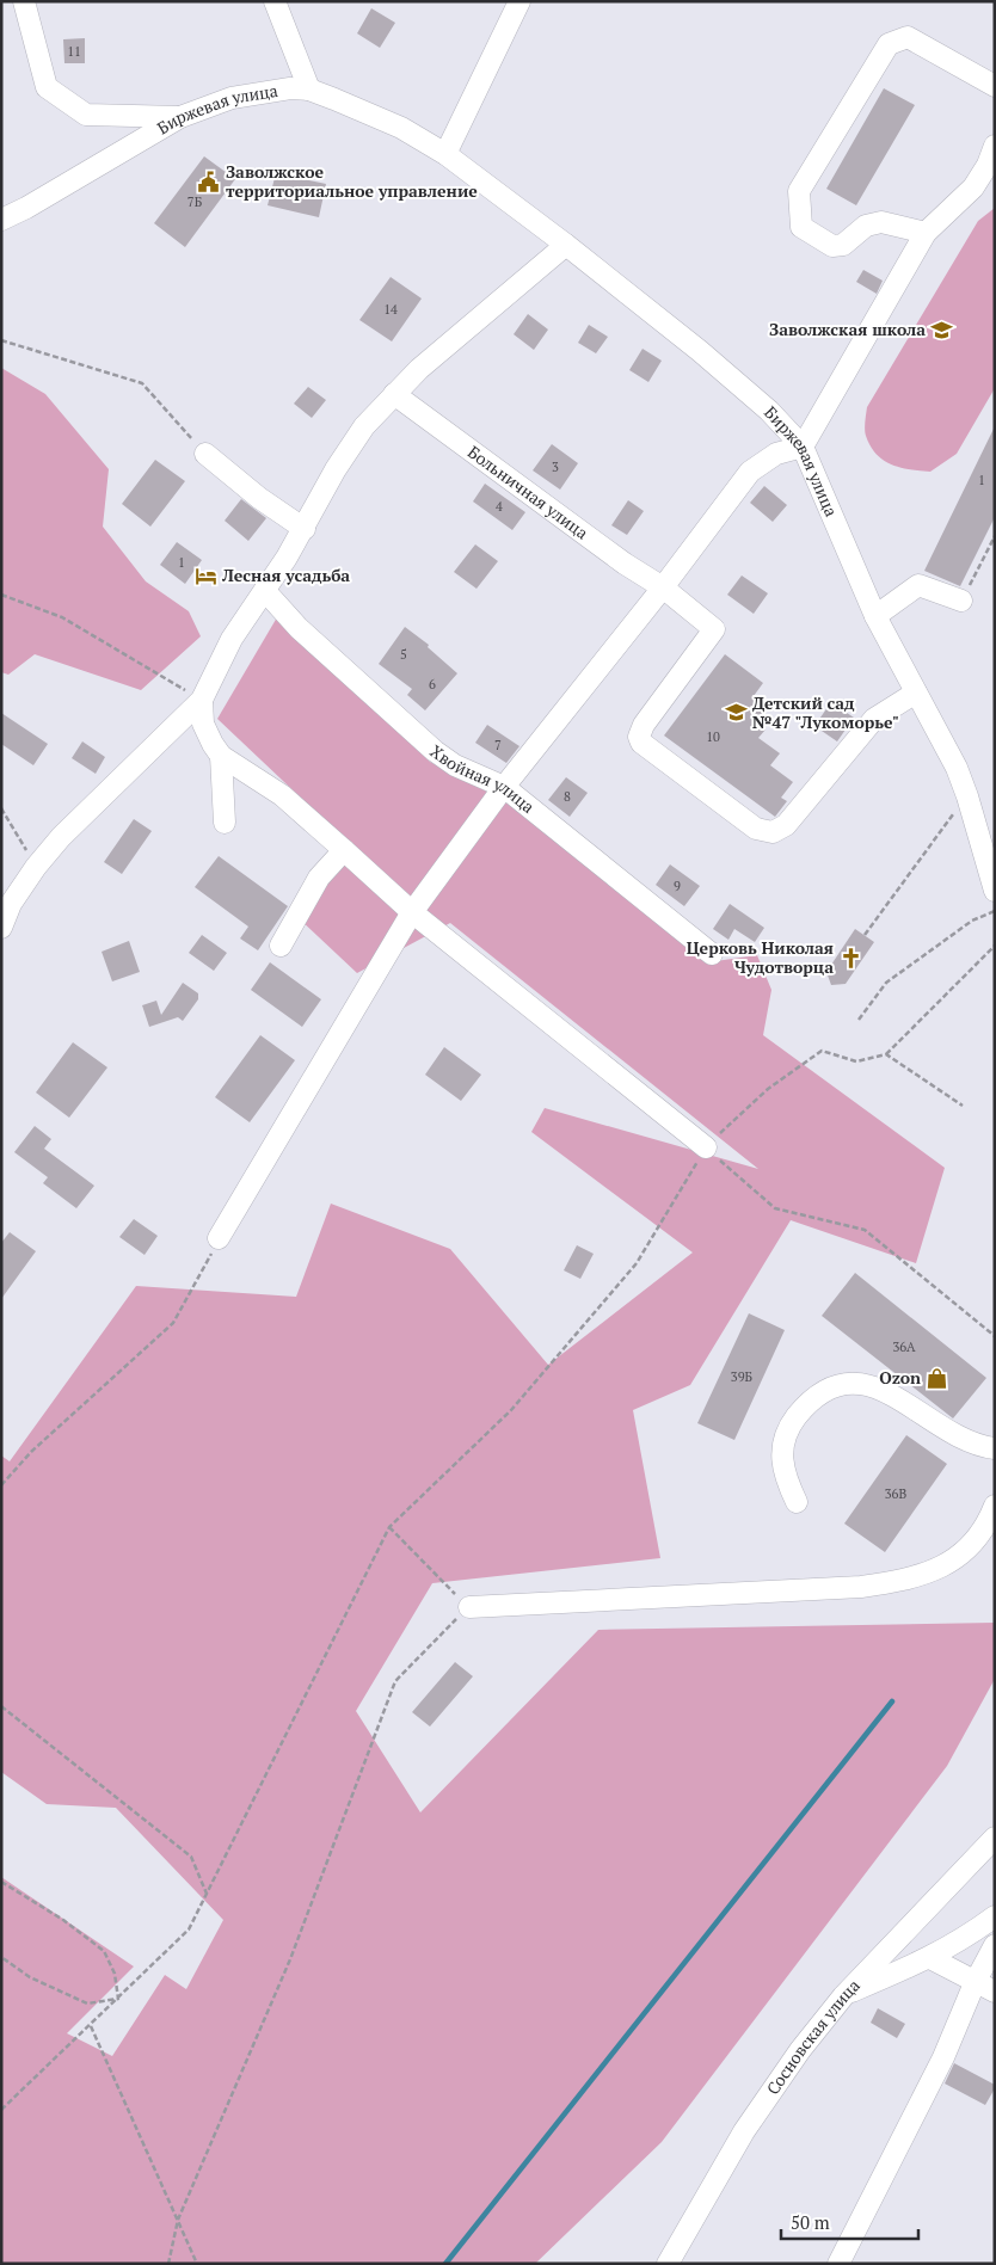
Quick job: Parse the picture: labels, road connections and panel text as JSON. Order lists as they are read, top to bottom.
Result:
{
  "streets": {
    "street": [
      "Биржевая улица",
      "Больничная улица",
      "Хвойная улица",
      "Сосновская улица"
    ]
  },
  "crossings": [
    ["Биржевая улица", "Больничная улица"]
  ],
  "places": {
    "public building": ["Заволжское территориальное управление"],
    "school or university": ["Заволжская школа", "Детский сад №47 \"Лукоморье\""],
    "hotel": ["Лесная усадьба"],
    "church": ["Церковь Николая Чудотворца"],
    "shop": ["Ozon"]
  },
  "house_numbers": [
    "11",
    "7Б",
    "14",
    "3",
    "1",
    "4",
    "1",
    "5",
    "6",
    "10",
    "7",
    "8",
    "9",
    "36А",
    "39Б",
    "36В"
  ],
  "scale_bar": "50 m"
}
